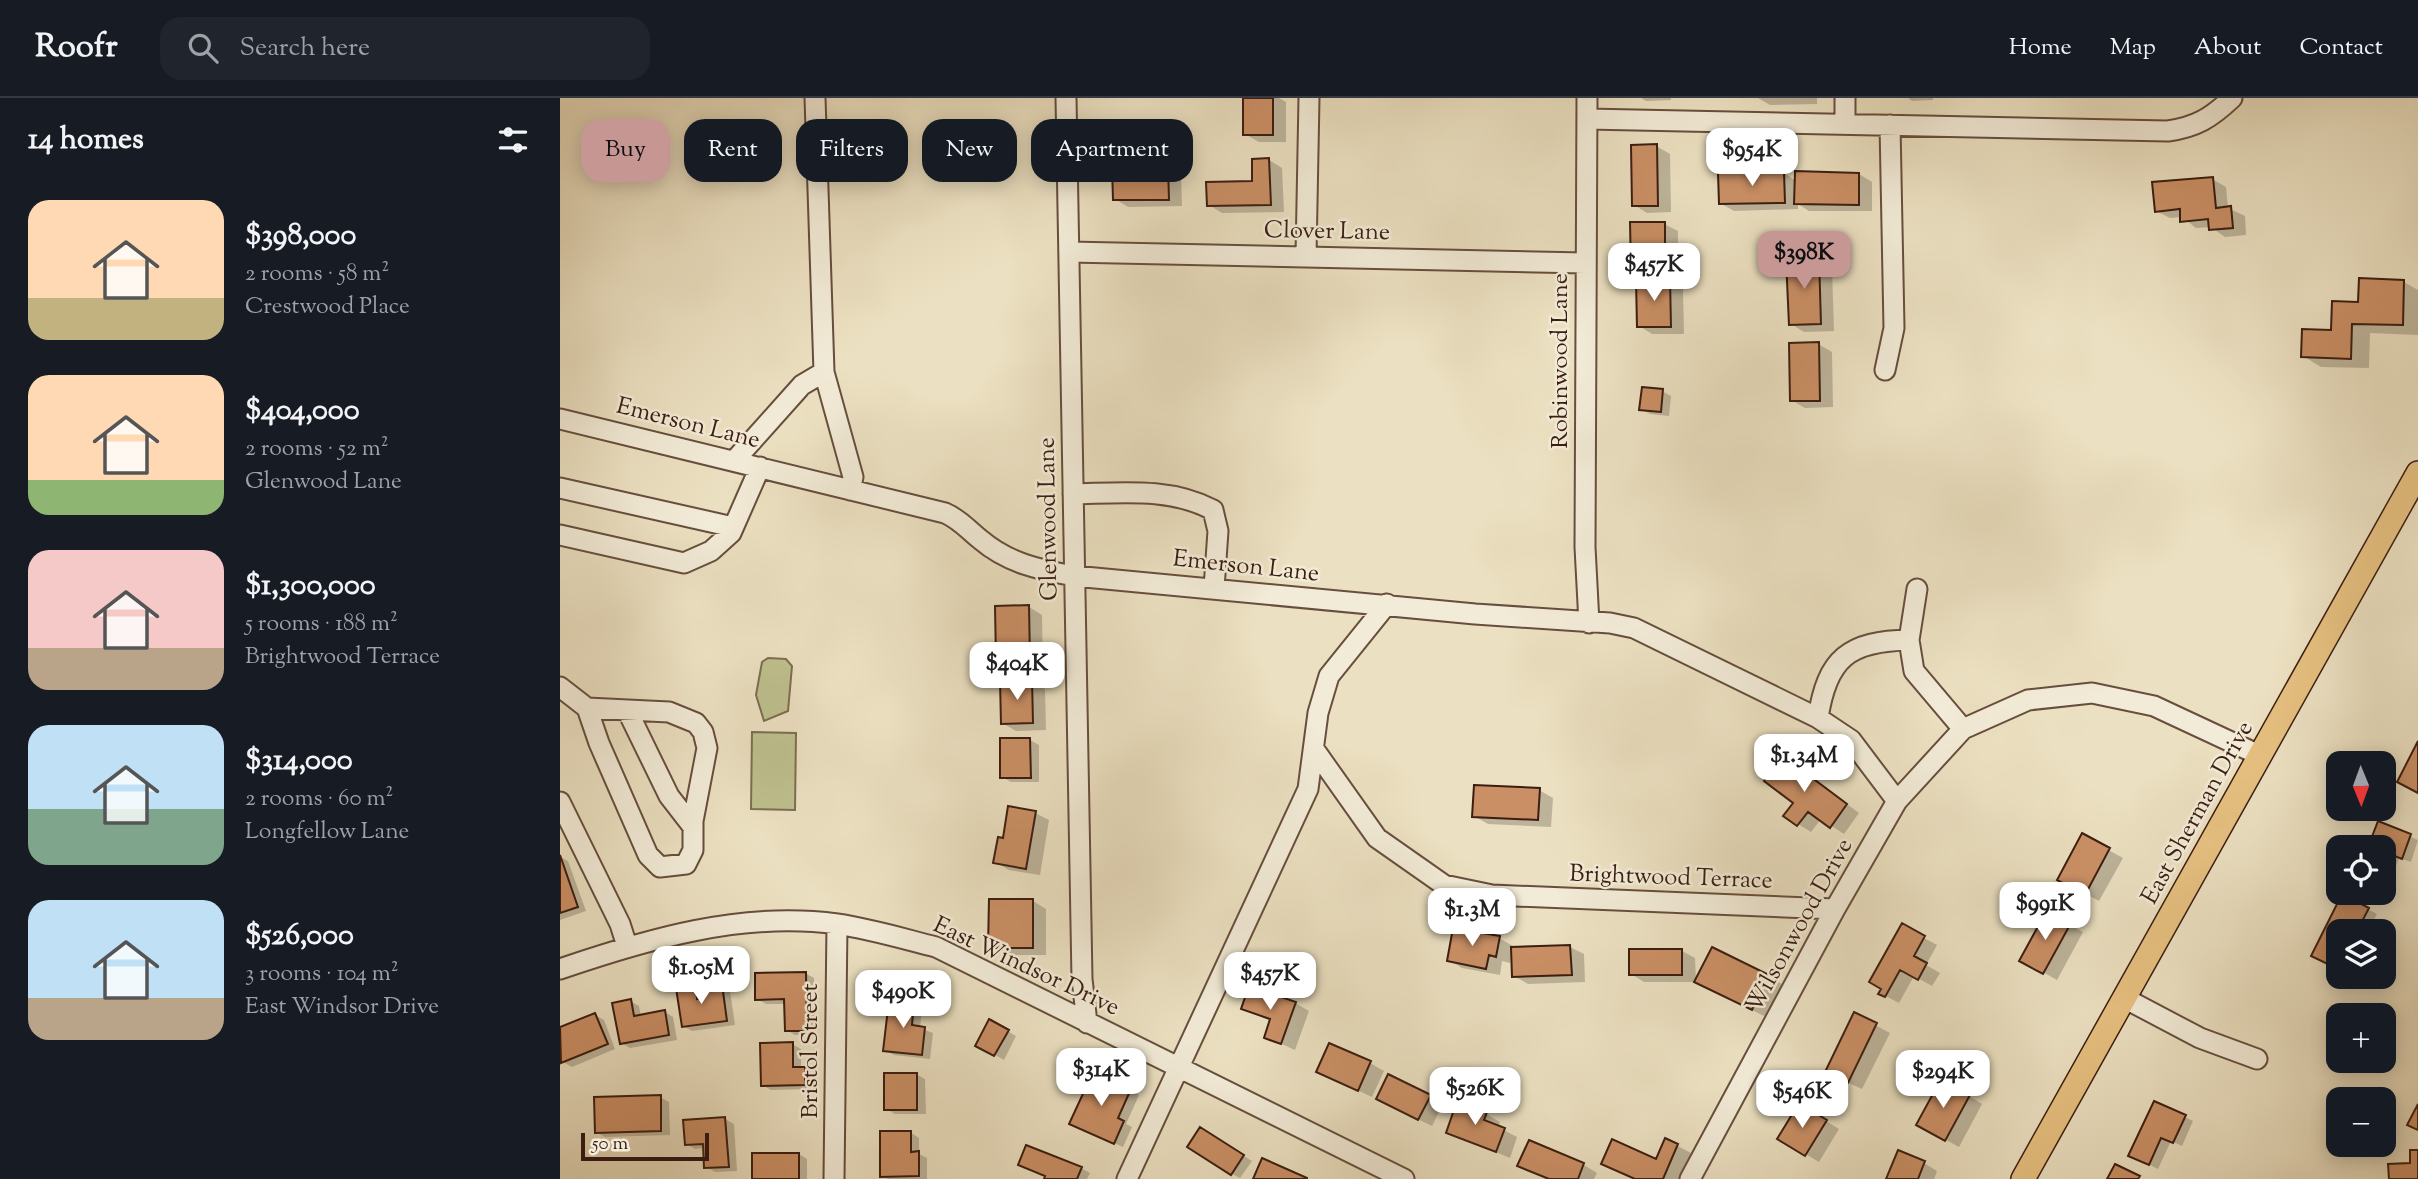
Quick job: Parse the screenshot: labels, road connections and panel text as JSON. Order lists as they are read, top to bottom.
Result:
{
  "streets": {
    "main road": ["East Sherman Drive"],
    "street": [
      "Clover Lane",
      "Robinwood Lane",
      "Emerson Lane",
      "Glenwood Lane",
      "Brightwood Terrace",
      "Wilsonwood Drive",
      "East Windsor Drive",
      "Bristol Street"
    ]
  },
  "crossings": [
    ["Clover Lane", "Robinwood Lane"],
    ["Clover Lane", "Glenwood Lane"],
    ["Robinwood Lane", "Emerson Lane"],
    ["Emerson Lane", "Glenwood Lane"],
    ["Emerson Lane", "Wilsonwood Drive"],
    ["Glenwood Lane", "East Windsor Drive"],
    ["East Sherman Drive", "Wilsonwood Drive"],
    ["Brightwood Terrace", "Wilsonwood Drive"],
    ["East Windsor Drive", "Bristol Street"]
  ],
  "scale_bar": "50 m",
  "north": "bottom",
  "page": {
    "header": "Roofr",
    "search": "Search here",
    "nav": [
      "Home",
      "Map",
      "About",
      "Contact"
    ],
    "heading": "14 homes",
    "chip": [
      "Buy",
      "Rent",
      "Filters",
      "New",
      "Apartment"
    ],
    "price": [
      "$954K",
      "$398K",
      "$457K",
      "$404K",
      "$1.34M",
      "$991K",
      "$1.3M",
      "$1.05M",
      "$457K",
      "$490K",
      "$314K",
      "$294K",
      "$526K",
      "$546K"
    ],
    "list": [
      {
        "name": "$398,000",
        "note": "2 rooms · 58 m² · Crestwood Place"
      },
      {
        "name": "$404,000",
        "note": "2 rooms · 52 m² · Glenwood Lane"
      },
      {
        "name": "$1,300,000",
        "note": "5 rooms · 188 m² · Brightwood Terrace"
      },
      {
        "name": "$314,000",
        "note": "2 rooms · 60 m² · Longfellow Lane"
      },
      {
        "name": "$526,000",
        "note": "3 rooms · 104 m² · East Windsor Drive"
      }
    ],
    "map_buttons": ["+", "−"],
    "scale": "50 m"
  }
}
